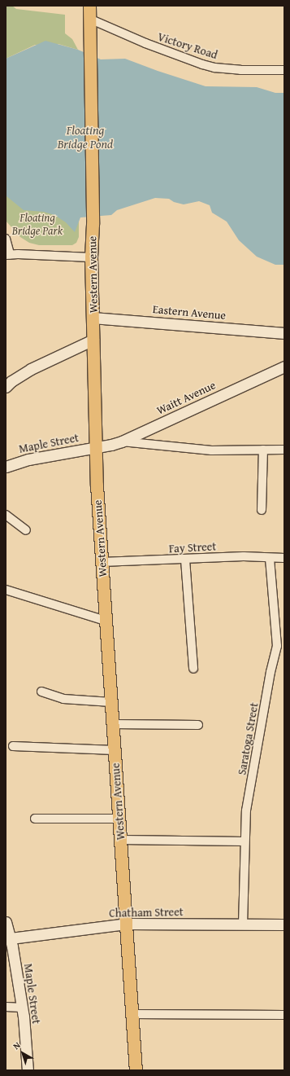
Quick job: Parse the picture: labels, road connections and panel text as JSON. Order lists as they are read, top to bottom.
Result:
{
  "streets": {
    "main road": [
      "Western Avenue",
      "Eastern Avenue",
      "Waitt Avenue",
      "Maple Street",
      "Chatham Street"
    ],
    "street": ["Victory Road", "Fay Street", "Saratoga Street"]
  },
  "crossings": [
    ["Victory Road", "Western Avenue"],
    ["Western Avenue", "Eastern Avenue"],
    ["Western Avenue", "Waitt Avenue"],
    ["Western Avenue", "Maple Street"],
    ["Western Avenue", "Fay Street"],
    ["Western Avenue", "Chatham Street"],
    ["Waitt Avenue", "Maple Street"],
    ["Maple Street", "Chatham Street"],
    ["Fay Street", "Saratoga Street"],
    ["Saratoga Street", "Chatham Street"]
  ],
  "water": ["Floating Bridge Pond"],
  "parks": ["Floating Bridge Park"],
  "north": "top left"
}
